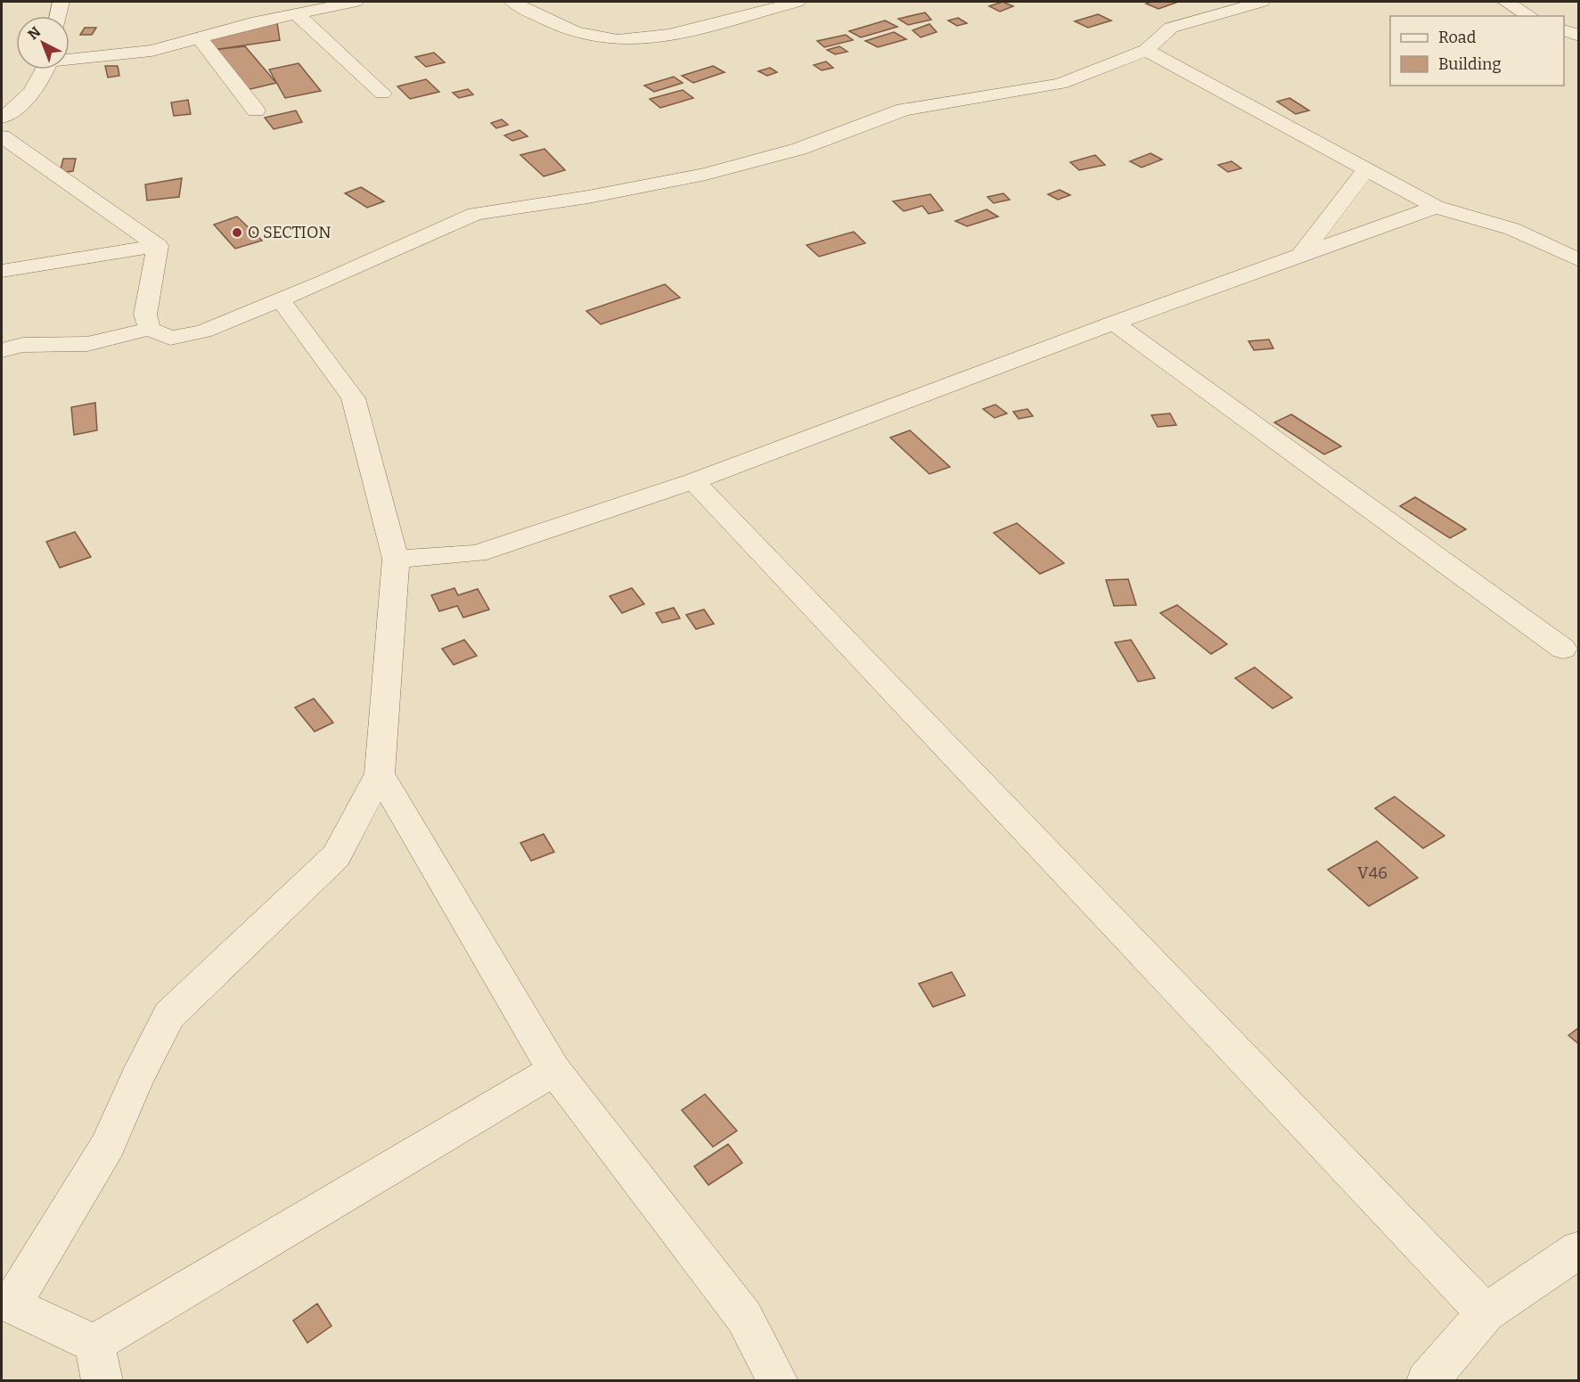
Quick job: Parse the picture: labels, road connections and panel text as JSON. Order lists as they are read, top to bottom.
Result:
{
  "places": ["O SECTION"],
  "house_numbers": ["V46"],
  "legend": ["Road", "Building"],
  "north": "top left"
}
